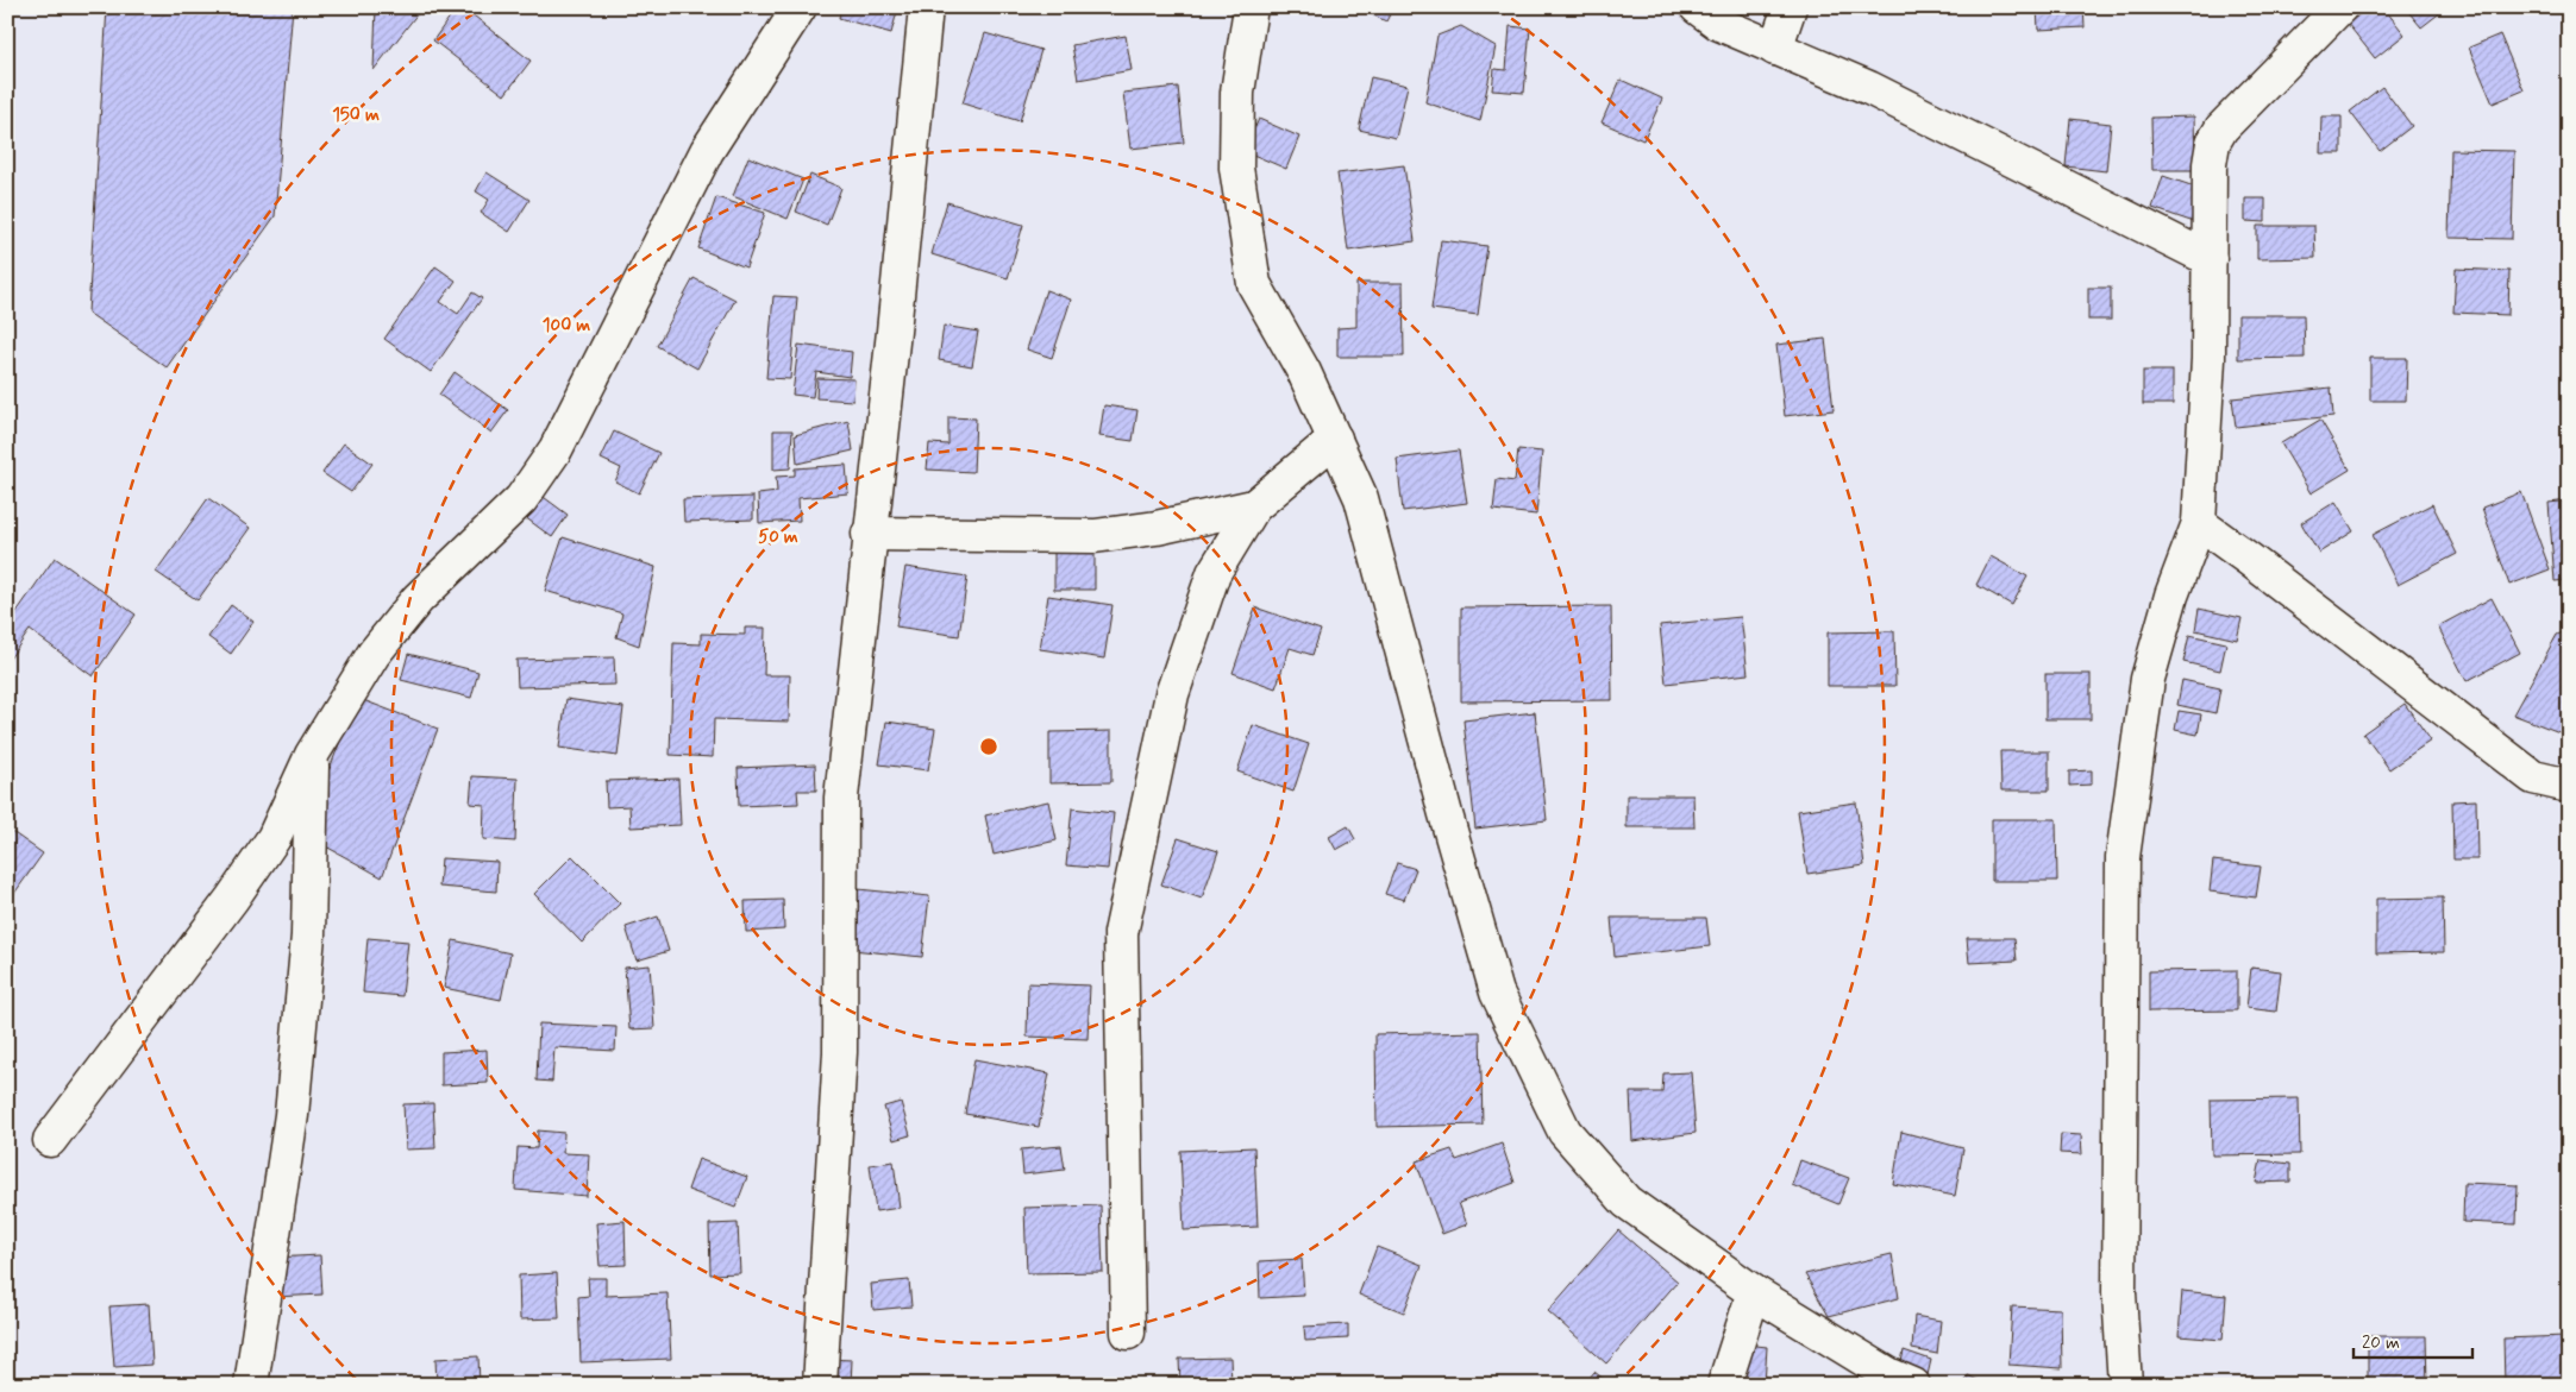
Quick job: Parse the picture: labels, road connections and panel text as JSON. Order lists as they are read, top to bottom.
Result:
{
  "scale_bar": "20 m",
  "rings": ["150 m", "100 m", "50 m"]
}
